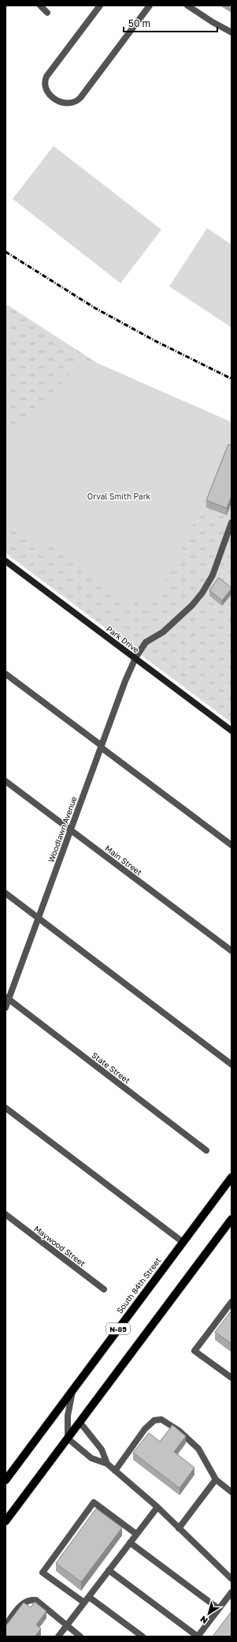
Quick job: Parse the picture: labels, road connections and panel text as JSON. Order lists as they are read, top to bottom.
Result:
{
  "streets": {
    "main road": ["South 84th Street", "N-85"],
    "street": [
      "Park Drive",
      "Woodlawn Avenue",
      "Main Street",
      "State Street",
      "Maywood Street"
    ]
  },
  "crossings": [
    ["Park Drive", "Woodlawn Avenue"],
    ["Woodlawn Avenue", "Main Street"],
    ["Woodlawn Avenue", "State Street"]
  ],
  "parks": ["Orval Smith Park"],
  "scale_bar": "50 m",
  "north": "bottom left"
}
